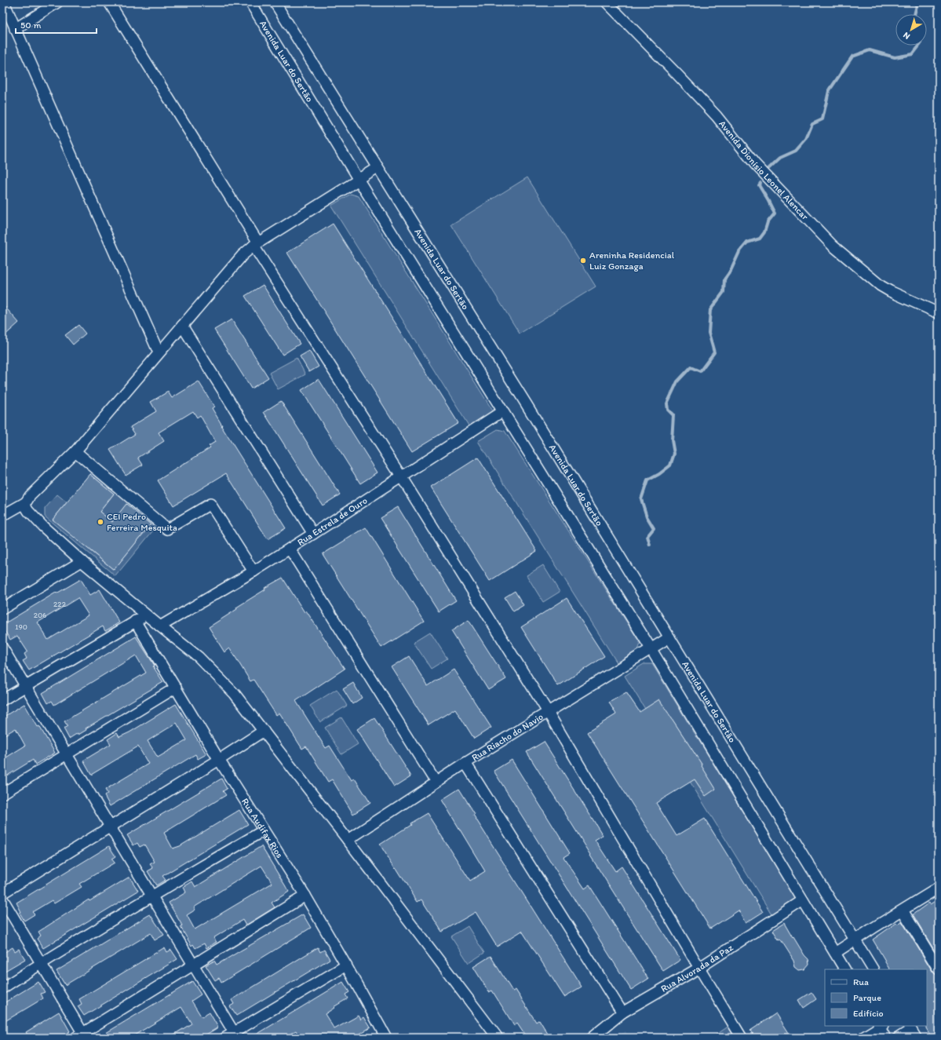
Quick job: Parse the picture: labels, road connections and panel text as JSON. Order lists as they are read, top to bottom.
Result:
{
  "streets": {
    "street": [
      "Avenida Luar do Sertão",
      "Avenida Dionísio Leonel Alencar",
      "Rua Estrela de Ouro",
      "Rua Riacho do Navio",
      "Rua Audifax Rios",
      "Rua Alvorada da Paz"
    ]
  },
  "crossings": [
    ["Avenida Luar do Sertão", "Rua Estrela de Ouro"],
    ["Avenida Luar do Sertão", "Rua Riacho do Navio"],
    ["Avenida Luar do Sertão", "Rua Alvorada da Paz"]
  ],
  "places": ["Areninha Residencial Luiz Gonzaga", "CEI Pedro Ferreira Mesquita"],
  "house_numbers": ["222", "206", "190"],
  "legend": ["Rua", "Parque", "Edifício"],
  "scale_bar": "50 m",
  "north": "bottom left"
}
